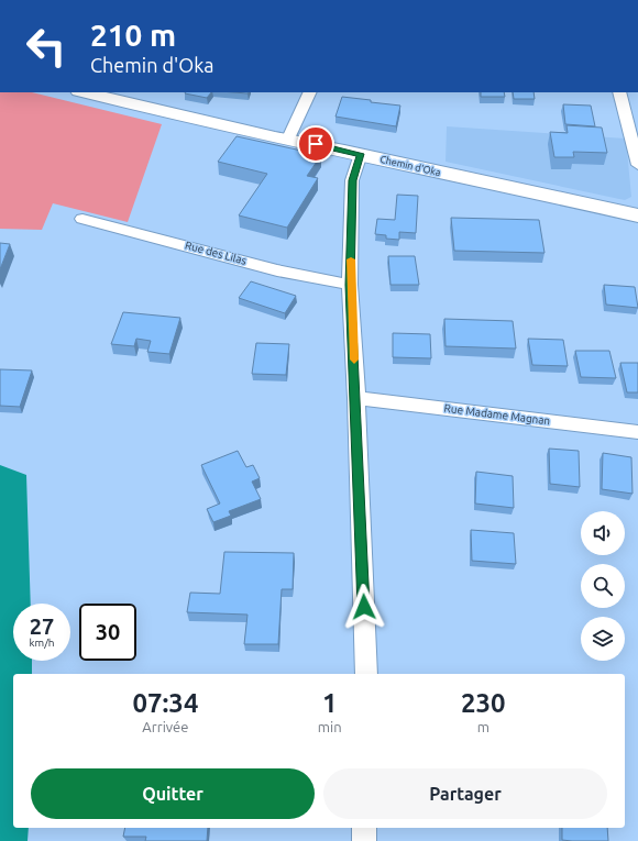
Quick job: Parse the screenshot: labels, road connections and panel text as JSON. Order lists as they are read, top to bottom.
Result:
{
  "streets": {
    "main road": ["Chemin d'Oka"],
    "street": ["Rue des Lilas", "Rue Madame Magnan"]
  },
  "page": {
    "turn": ["210 m", "Chemin d'Oka"],
    "speed": "27 km/h",
    "limit": "30",
    "eta": [
      "07:34",
      "Arrivée",
      "1",
      "min",
      "230",
      "m"
    ],
    "buttons": ["Quitter", "Partager"]
  }
}
